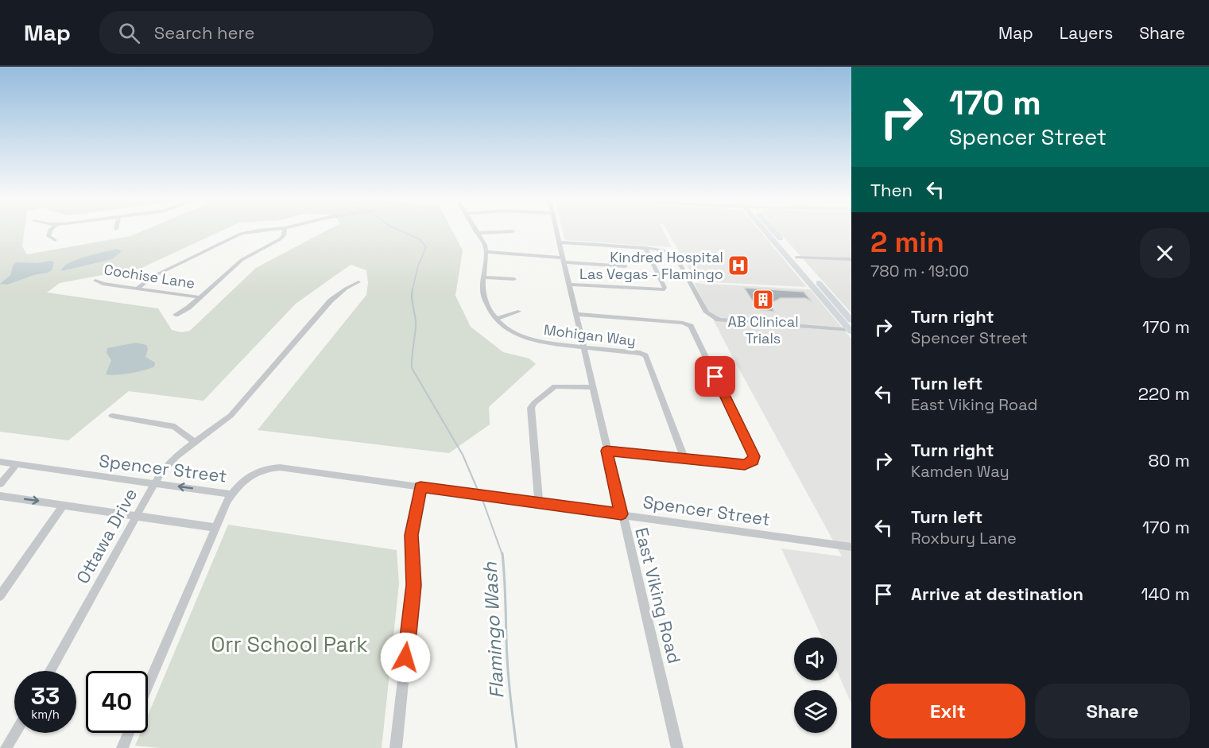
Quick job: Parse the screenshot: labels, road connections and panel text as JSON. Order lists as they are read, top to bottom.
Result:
{
  "streets": {
    "street": [
      "Cochise Lane",
      "Mohigan Way",
      "Spencer Street",
      "Ottawa Drive",
      "East Viking Road"
    ]
  },
  "crossings": [
    ["Mohigan Way", "East Viking Road"],
    ["Spencer Street", "Ottawa Drive"],
    ["Spencer Street", "East Viking Road"]
  ],
  "water": ["Flamingo Wash"],
  "parks": ["Orr School Park"],
  "places": {
    "hospital": ["Kindred Hospital Las Vegas - Flamingo"],
    "building": ["AB Clinical Trials"]
  },
  "page": {
    "header": "Map",
    "search": "Search here",
    "nav": ["Map", "Layers", "Share"],
    "turn": ["170 m", "Spencer Street"],
    "then": "Then",
    "heading": ["2 min", "780 m · 19:00"],
    "list": [
      {
        "name": "Turn right",
        "note": "Spencer Street",
        "value": "170 m"
      },
      {
        "name": "Turn left",
        "note": "East Viking Road",
        "value": "220 m"
      },
      {
        "name": "Turn right",
        "note": "Kamden Way",
        "value": "80 m"
      },
      {
        "name": "Turn left",
        "note": "Roxbury Lane",
        "value": "170 m"
      },
      {
        "name": "Arrive at destination",
        "value": "140 m"
      }
    ],
    "speed": "33 km/h",
    "limit": "40",
    "buttons": ["Exit", "Share"]
  }
}
